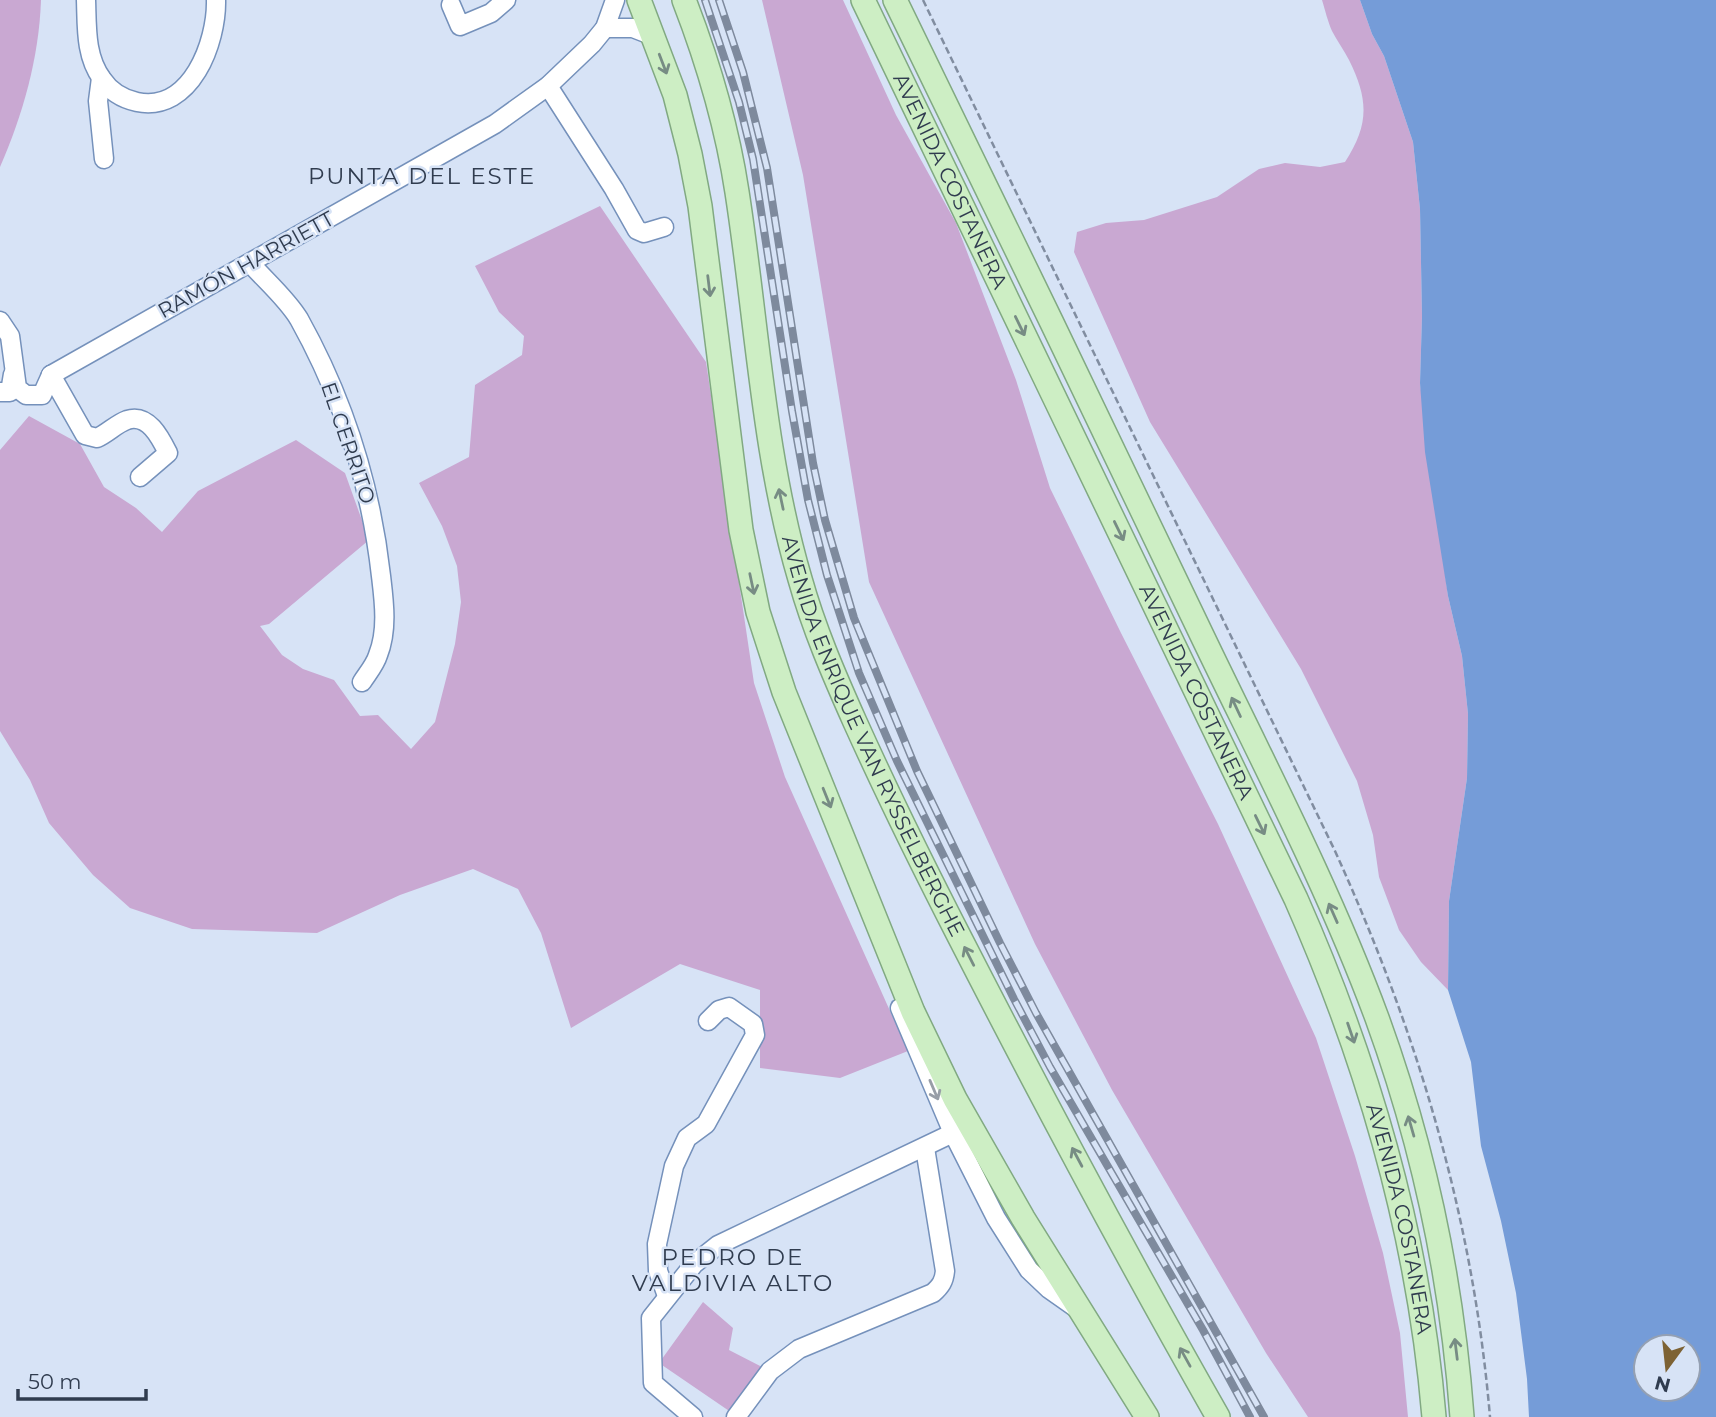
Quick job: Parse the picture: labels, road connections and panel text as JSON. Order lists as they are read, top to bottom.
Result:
{
  "streets": {
    "main road": ["AVENIDA COSTANERA", "AVENIDA ENRIQUE VAN RYSSELBERGHE"],
    "street": ["RAMÓN HARRIETT", "EL CERRITO"]
  },
  "crossings": [
    ["RAMÓN HARRIETT", "EL CERRITO"]
  ],
  "districts": ["PUNTA DEL ESTE", "PEDRO DE VALDIVIA ALTO"],
  "scale_bar": "50 m",
  "north": "bottom"
}
